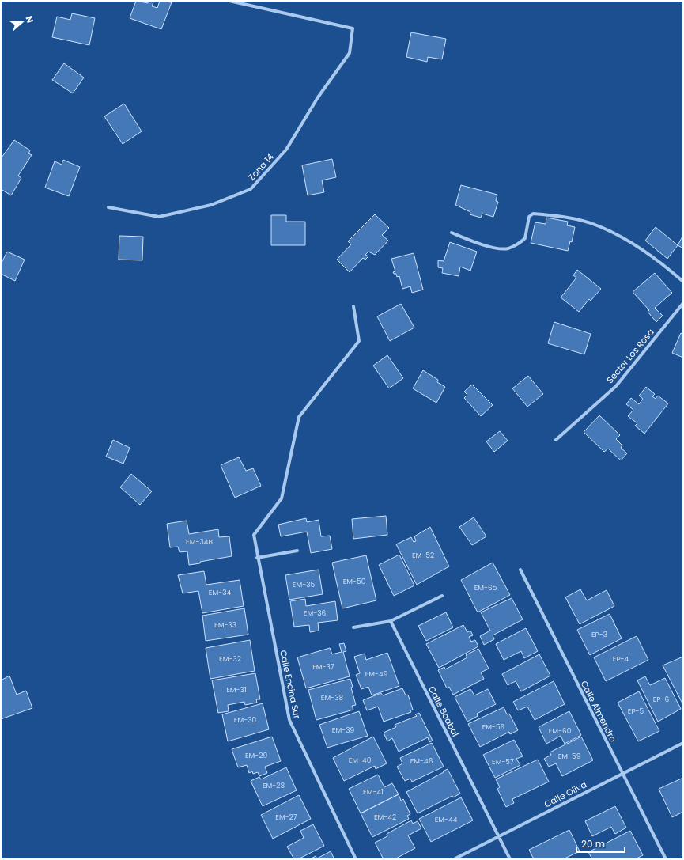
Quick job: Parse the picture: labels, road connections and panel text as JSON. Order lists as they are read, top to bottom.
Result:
{
  "streets": {
    "street": [
      "Zona 14",
      "Sector Los Rosa",
      "Calle Encina Sur",
      "Calle Boabal",
      "Calle Almendro",
      "Calle Oliva"
    ]
  },
  "crossings": [
    ["Calle Boabal", "Calle Oliva"],
    ["Calle Almendro", "Calle Oliva"]
  ],
  "house_numbers": [
    "EM-34B",
    "EM-52",
    "EM-50",
    "EM-35",
    "EM-65",
    "EM-34",
    "EM-36",
    "EM-33",
    "EP-3",
    "EM-32",
    "EP-4",
    "EM-37",
    "EM-49",
    "EM-31",
    "EM-38",
    "EP-6",
    "EP-5",
    "EM-30",
    "EM-56",
    "EM-39",
    "EM-60",
    "EM-29",
    "EM-59",
    "EM-40",
    "EM-46",
    "EM-57",
    "EM-28",
    "EM-41",
    "EM-27",
    "EM-42",
    "EM-44"
  ],
  "scale_bar": "20 m",
  "north": "right"
}
